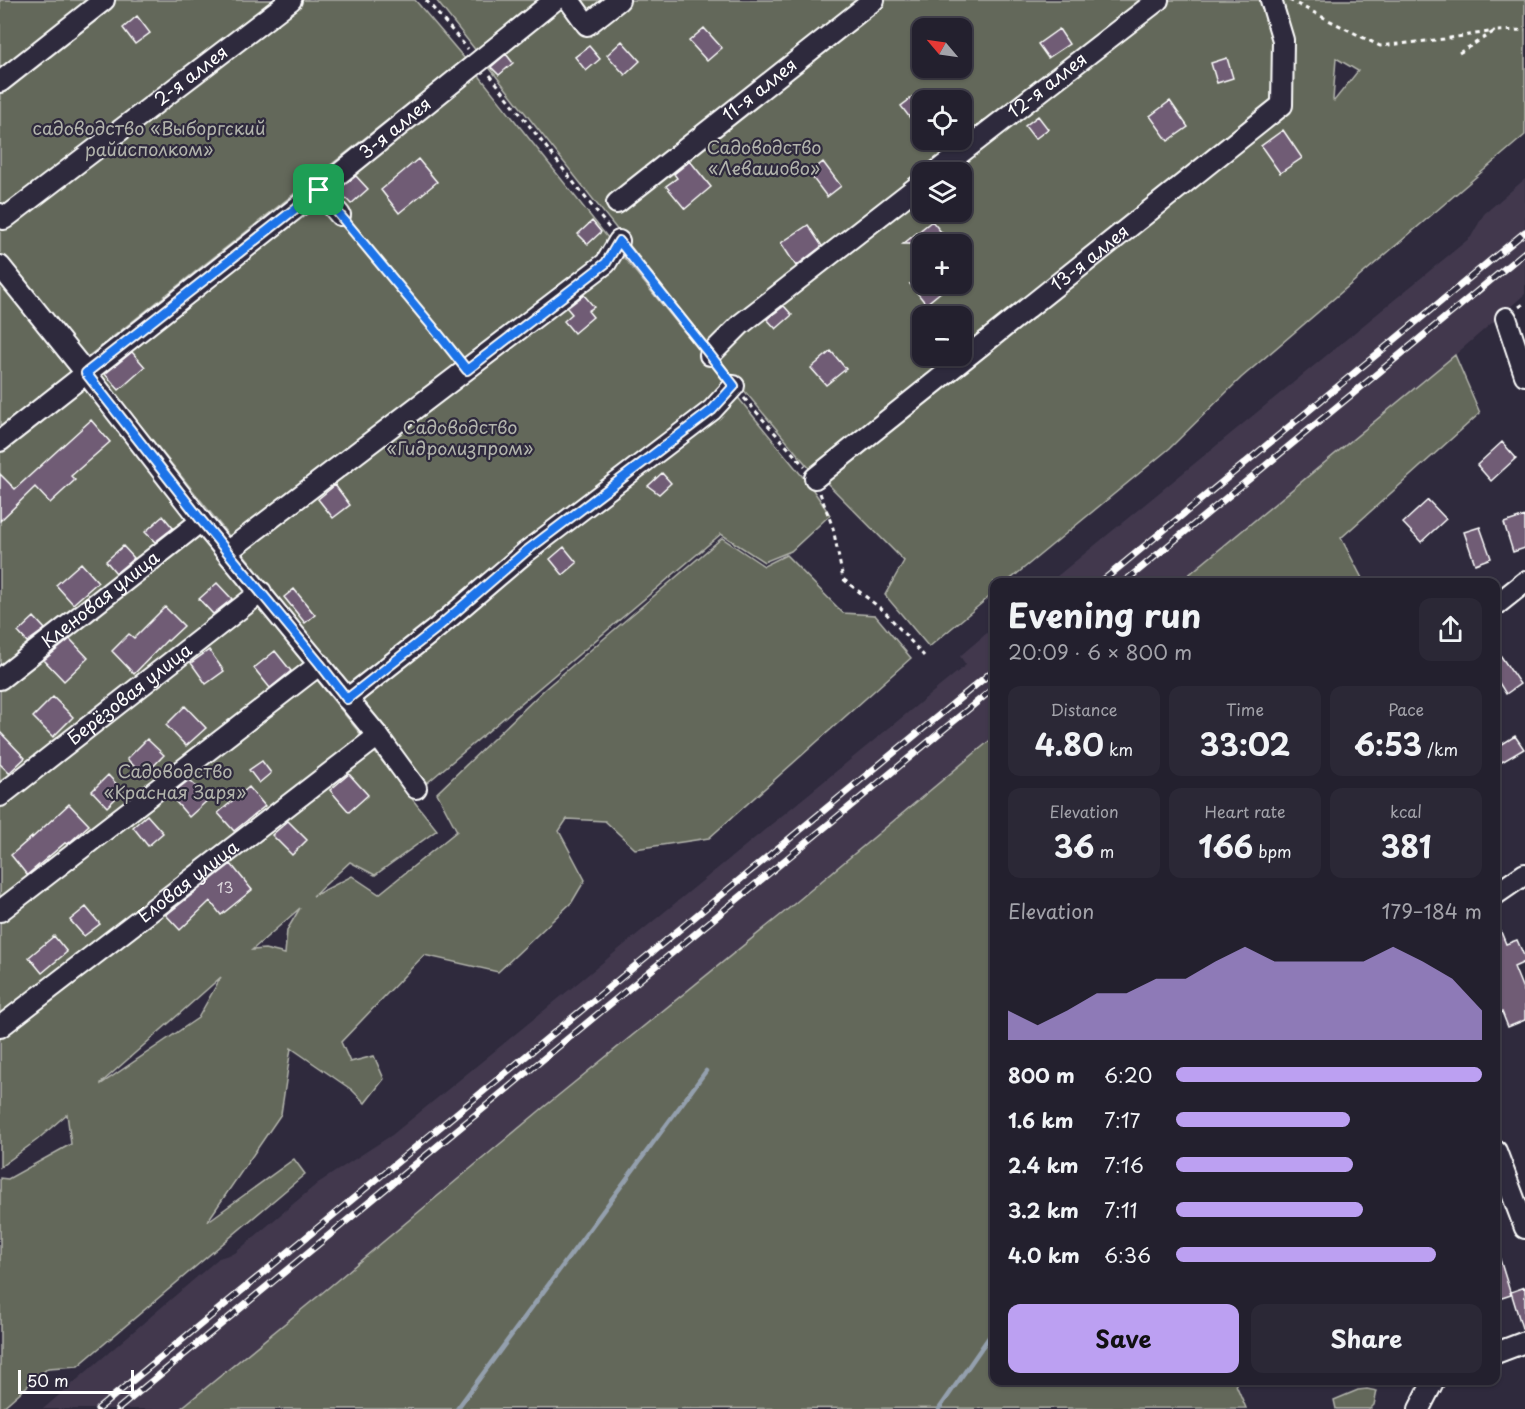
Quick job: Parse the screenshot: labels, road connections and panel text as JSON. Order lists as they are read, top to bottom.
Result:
{
  "streets": {
    "street": [
      "2-я аллея",
      "12-я аллея",
      "11-я аллея",
      "3-я аллея",
      "13-я аллея",
      "Кленовая улица",
      "Берёзовая улица",
      "Еловая улица"
    ]
  },
  "parks": [
    "садоводство «Выборгский райисполком»",
    "Садоводство «Левашово»",
    "Садоводство «Гидролизпром»",
    "Садоводство «Красная Заря»"
  ],
  "house_numbers": ["13"],
  "scale_bar": "50 m",
  "north": "top left",
  "page": {
    "map_buttons": ["+", "−"],
    "heading": ["Evening run", "20:09 · 6 × 800 m"],
    "stats": [
      ["Distance", "4.80 km"],
      ["Time", "33:02"],
      ["Pace", "6:53 /km"],
      ["Elevation", "36 m"],
      ["Heart rate", "166 bpm"],
      ["kcal", "381"]
    ],
    "chart": ["Elevation", "179–184 m"],
    "list": [
      {
        "name": "800 m",
        "note": "6:20"
      },
      {
        "name": "1.6 km",
        "note": "7:17"
      },
      {
        "name": "2.4 km",
        "note": "7:16"
      },
      {
        "name": "3.2 km",
        "note": "7:11"
      },
      {
        "name": "4.0 km",
        "note": "6:36"
      }
    ],
    "buttons": ["Save", "Share"],
    "scale": "50 m"
  }
}
